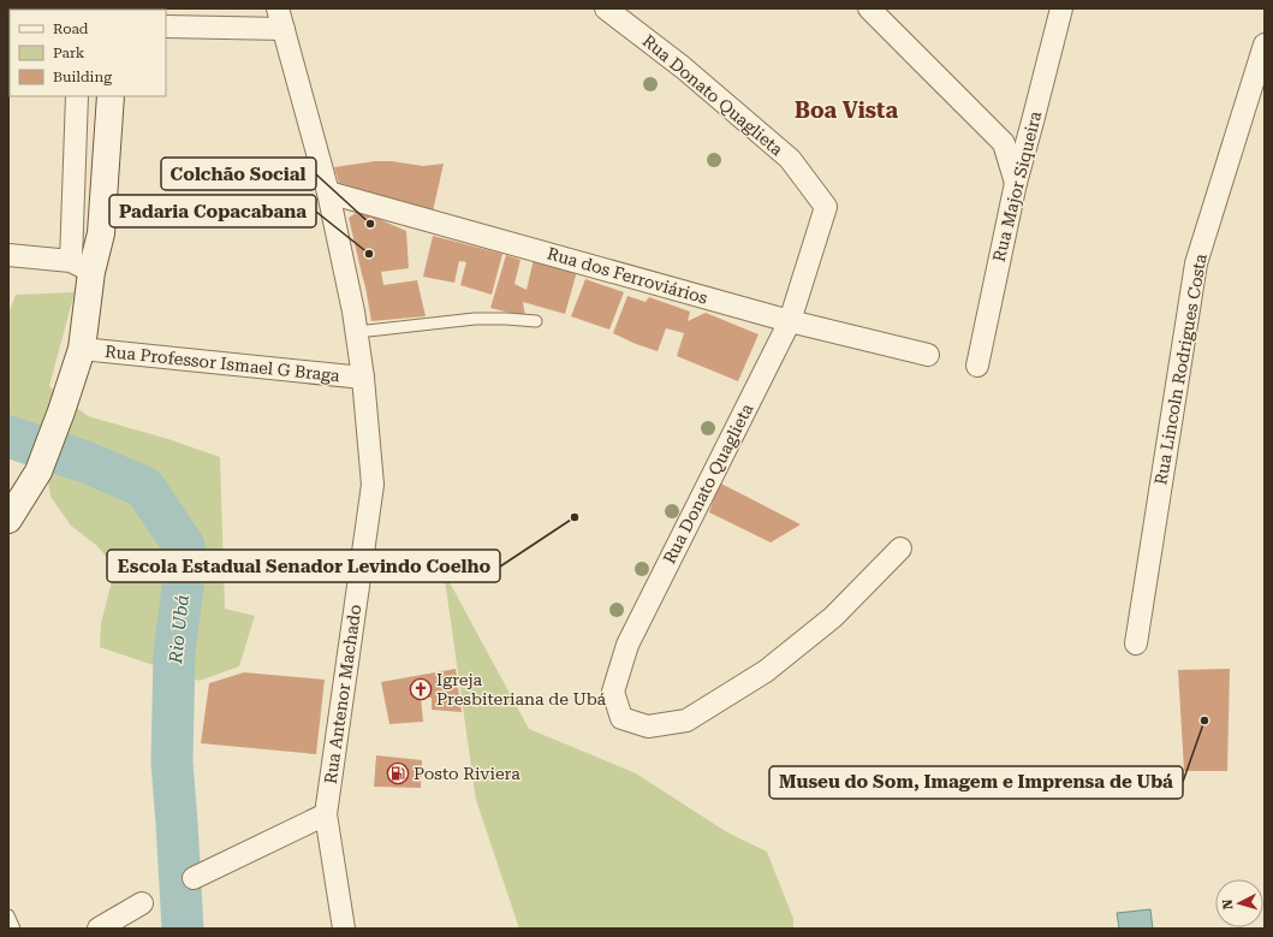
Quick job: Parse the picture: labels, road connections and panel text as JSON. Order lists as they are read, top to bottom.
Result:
{
  "streets": {
    "street": [
      "Rua Donato Quaglieta",
      "Rua Major Siqueira",
      "Rua dos Ferroviários",
      "Rua Professor Ismael G Braga",
      "Rua Lincoln Rodrigues Costa",
      "Rua Antenor Machado"
    ]
  },
  "crossings": [
    ["Rua Donato Quaglieta", "Rua dos Ferroviários"],
    ["Rua dos Ferroviários", "Rua Antenor Machado"],
    ["Rua Professor Ismael G Braga", "Rua Antenor Machado"]
  ],
  "districts": ["Boa Vista"],
  "water": ["Rio Ubá"],
  "places": {
    "other": [
      "Colchão Social",
      "Padaria Copacabana",
      "Escola Estadual Senador Levindo Coelho",
      "Museu do Som, Imagem e Imprensa de Ubá"
    ],
    "church": ["Igreja Presbiteriana de Ubá"],
    "fuel station": ["Posto Riviera"]
  },
  "legend": ["Road", "Park", "Building"],
  "north": "left"
}
